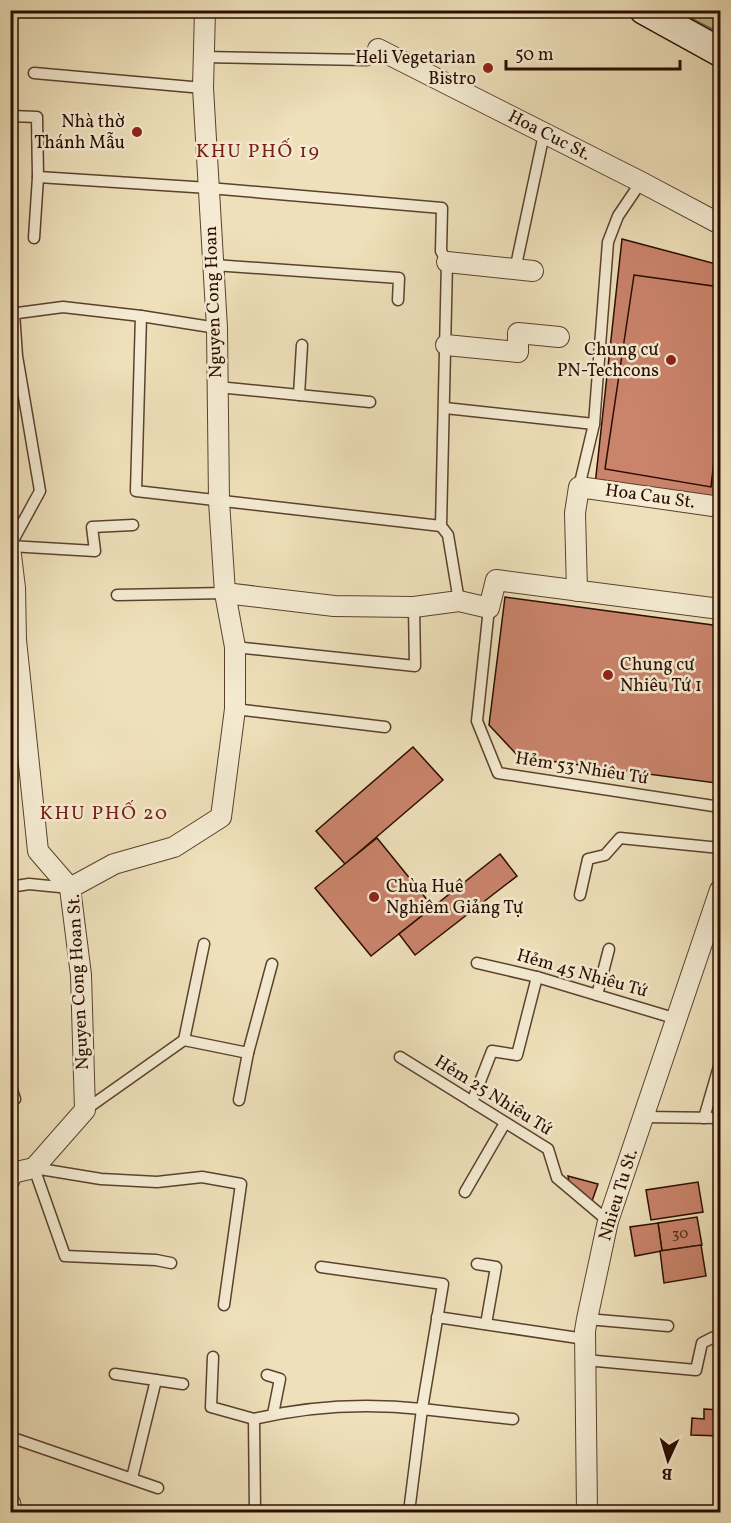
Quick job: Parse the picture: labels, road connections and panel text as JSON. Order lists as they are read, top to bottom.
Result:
{
  "streets": {
    "street": [
      "Hoa Cuc St.",
      "Nguyen Cong Hoan",
      "Hoa Cau St.",
      "Nguyen Cong Hoan St.",
      "Nhieu Tu St."
    ],
    "lane": ["Hẻm 53 Nhiêu Tứ", "Hẻm 45 Nhiêu Tứ", "Hẻm 25 Nhiêu Tứ"]
  },
  "crossings": [
    ["Nguyen Cong Hoan", "Nguyen Cong Hoan St."],
    ["Hẻm 45 Nhiêu Tứ", "Nhieu Tu St."],
    ["Hẻm 25 Nhiêu Tứ", "Nhieu Tu St."]
  ],
  "districts": ["KHU PHỐ 19", "KHU PHỐ 20"],
  "places": [
    "Heli Vegetarian Bistro",
    "Nhà thờ Thánh Mẫu",
    "Chung cư PN-Techcons",
    "Chung cư Nhiêu Tứ 1",
    "Chùa Huê Nghiêm Giảng Tự"
  ],
  "house_numbers": ["30"],
  "scale_bar": "50 m",
  "north": "bottom"
}
